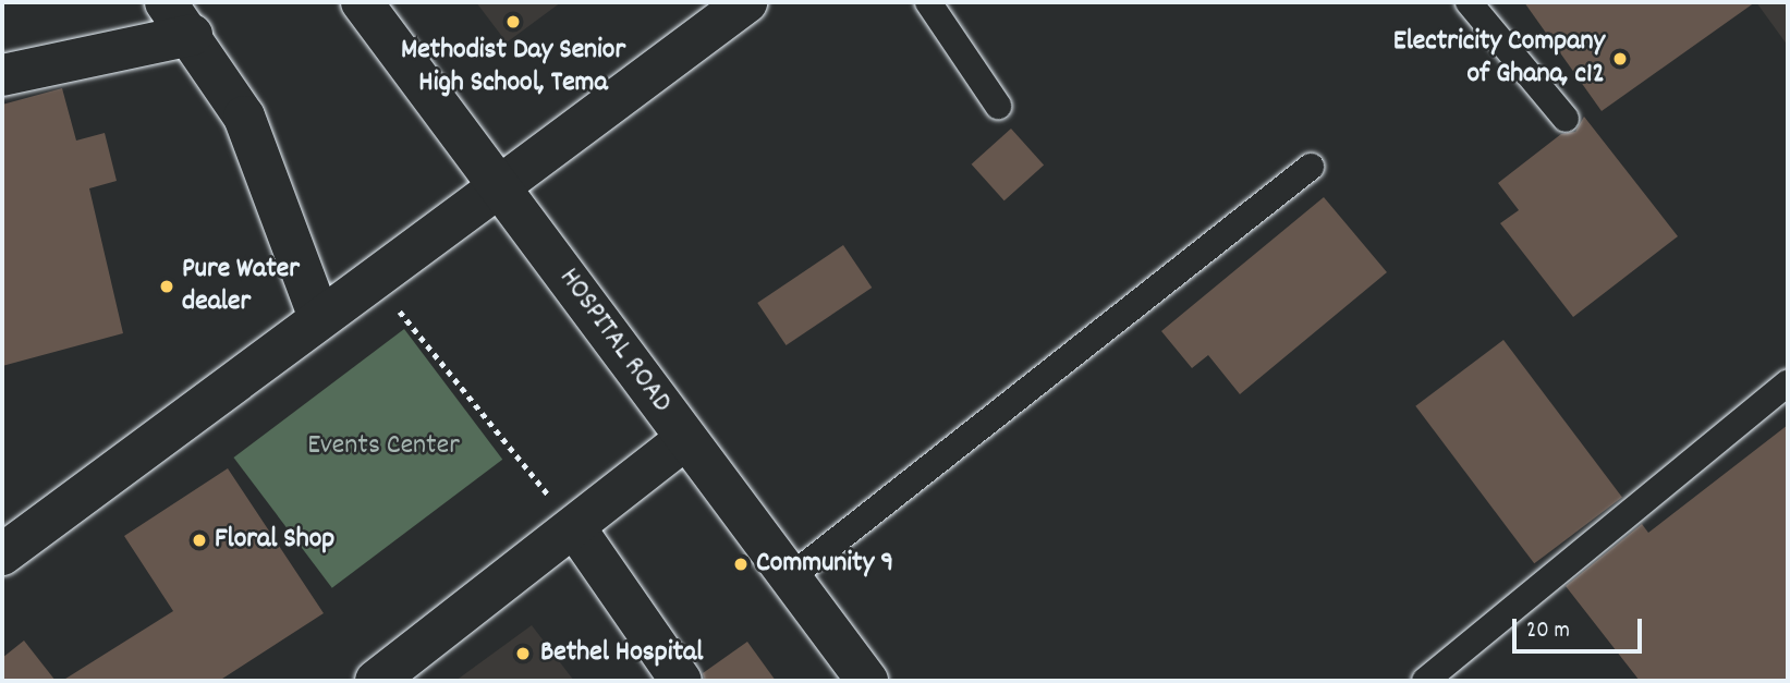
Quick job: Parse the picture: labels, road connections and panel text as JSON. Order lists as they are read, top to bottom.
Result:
{
  "streets": {
    "street": ["HOSPITAL ROAD"]
  },
  "parks": ["Events Center"],
  "places": [
    "Methodist Day Senior High School, Tema",
    "Electricity Company of Ghana, c12",
    "Pure Water dealer",
    "Floral Shop",
    "Community 9",
    "Bethel Hospital"
  ],
  "scale_bar": "20 m"
}
